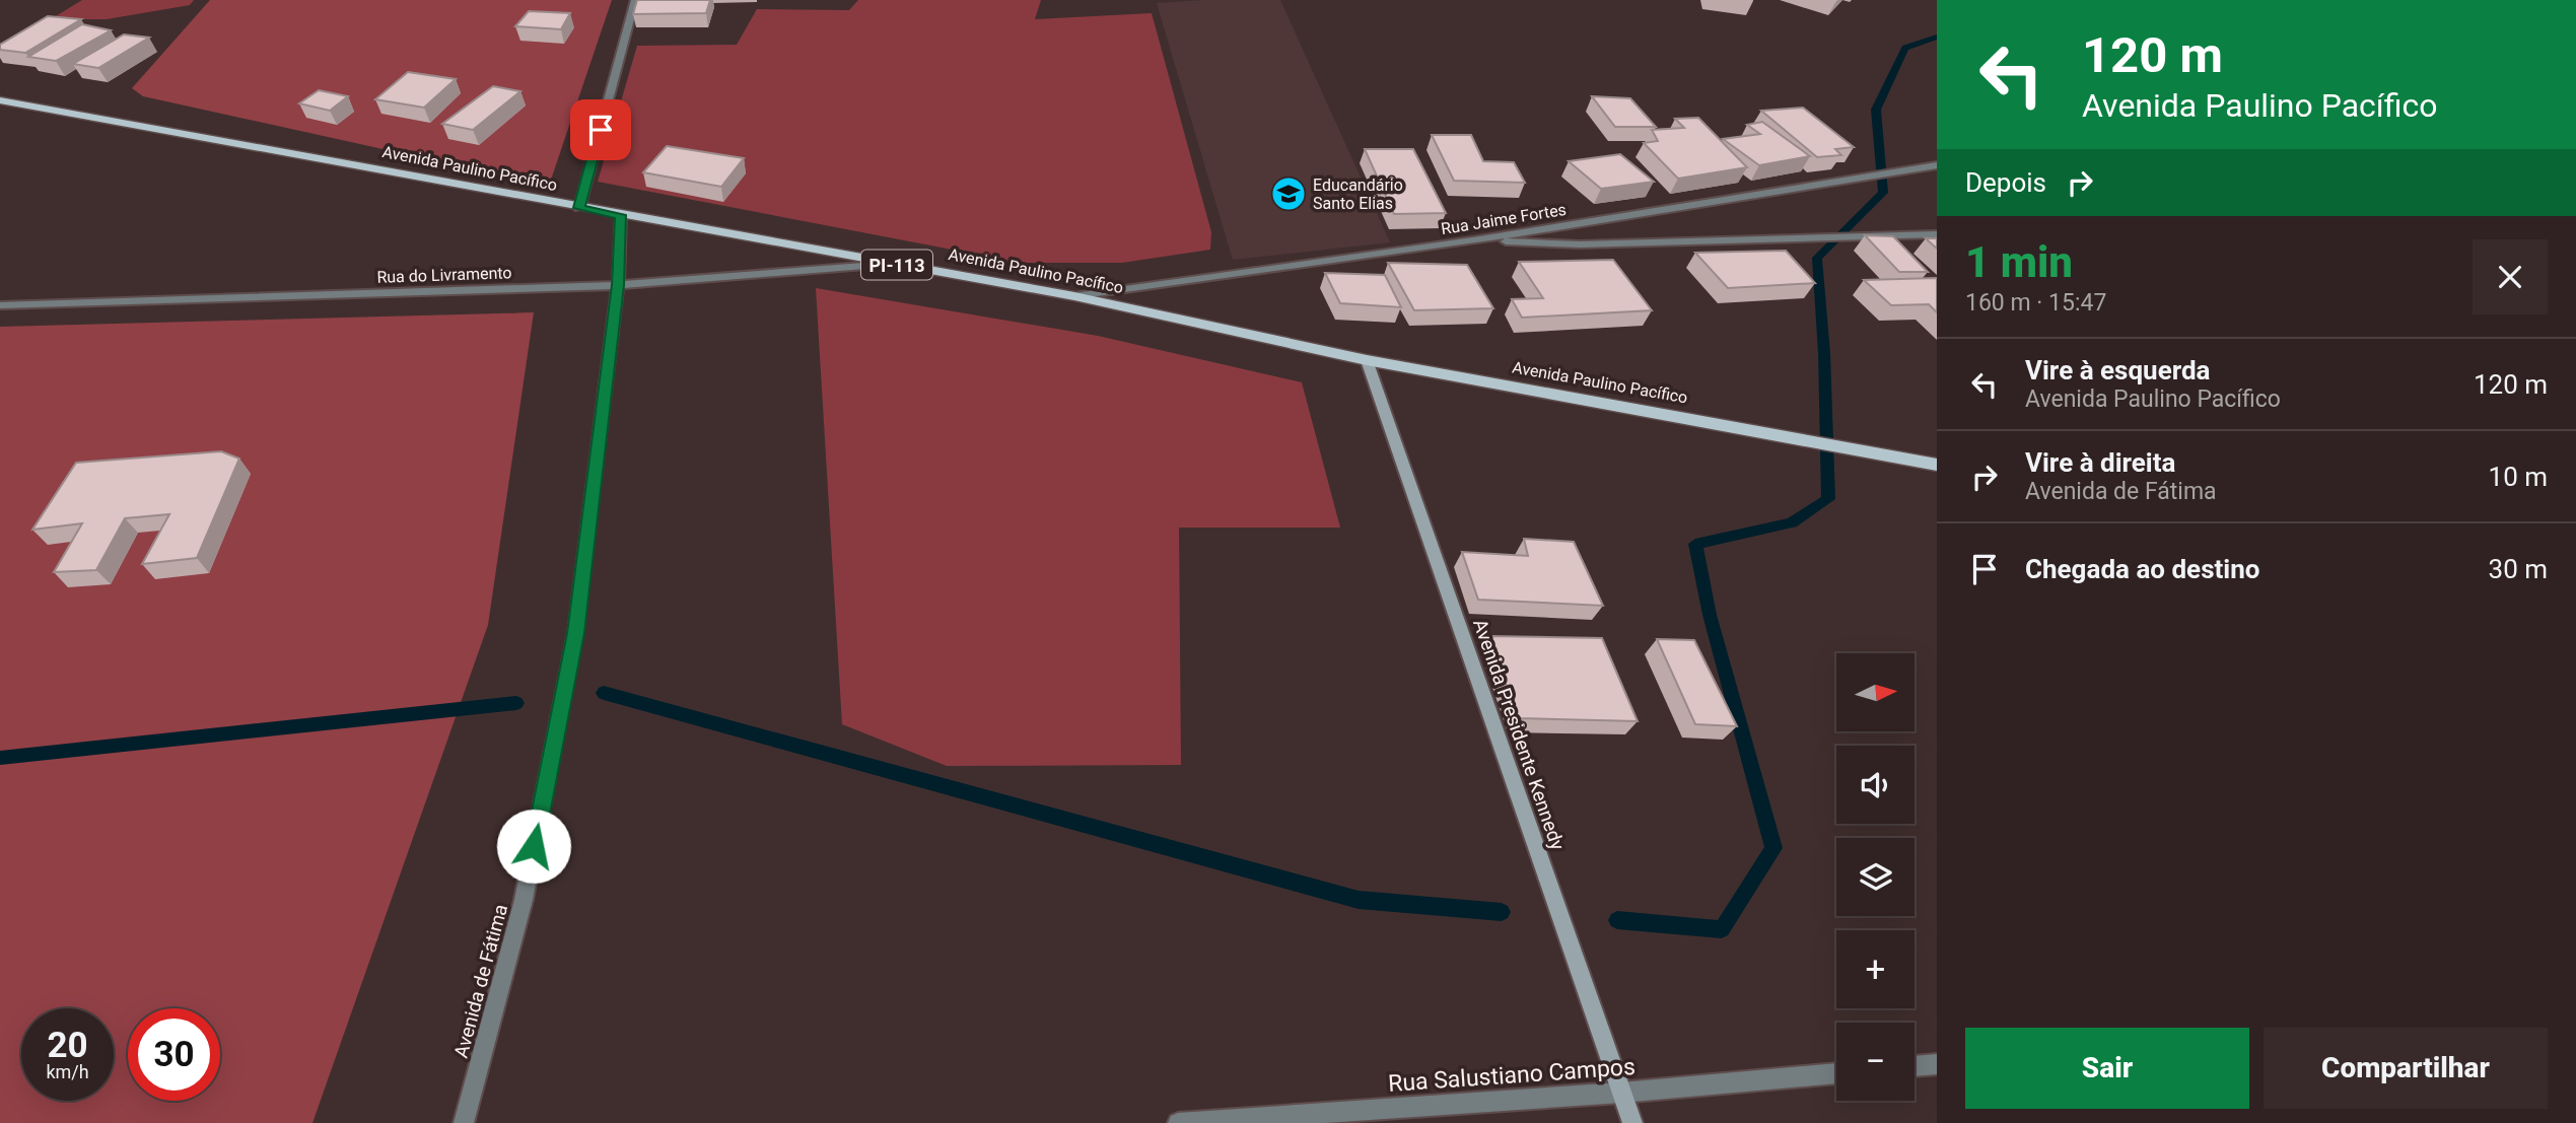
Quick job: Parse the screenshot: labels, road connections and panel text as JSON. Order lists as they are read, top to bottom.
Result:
{
  "streets": {
    "main road": ["Avenida Paulino Pacífico", "PI-113"],
    "street": [
      "Rua Jaime Fortes",
      "Rua do Livramento",
      "Avenida Presidente Kennedy",
      "Avenida de Fátima",
      "Rua Salustiano Campos"
    ]
  },
  "crossings": [
    ["Avenida Paulino Pacífico", "Rua Jaime Fortes"],
    ["Avenida Paulino Pacífico", "Rua do Livramento"],
    ["Avenida Paulino Pacífico", "Avenida Presidente Kennedy"],
    ["Avenida Paulino Pacífico", "Avenida de Fátima"],
    ["Rua do Livramento", "Avenida de Fátima"],
    ["Avenida Presidente Kennedy", "Rua Salustiano Campos"]
  ],
  "places": {
    "school or university": ["Educandário Santo Elias"]
  },
  "north": "right",
  "page": {
    "turn": ["120 m", "Avenida Paulino Pacífico"],
    "then": "Depois",
    "heading": ["1 min", "160 m · 15:47"],
    "list": [
      {
        "name": "Vire à esquerda",
        "note": "Avenida Paulino Pacífico",
        "value": "120 m"
      },
      {
        "name": "Vire à direita",
        "note": "Avenida de Fátima",
        "value": "10 m"
      },
      {
        "name": "Chegada ao destino",
        "value": "30 m"
      }
    ],
    "map_buttons": ["+", "−"],
    "speed": "20 km/h",
    "limit": "30",
    "buttons": ["Sair", "Compartilhar"]
  }
}
